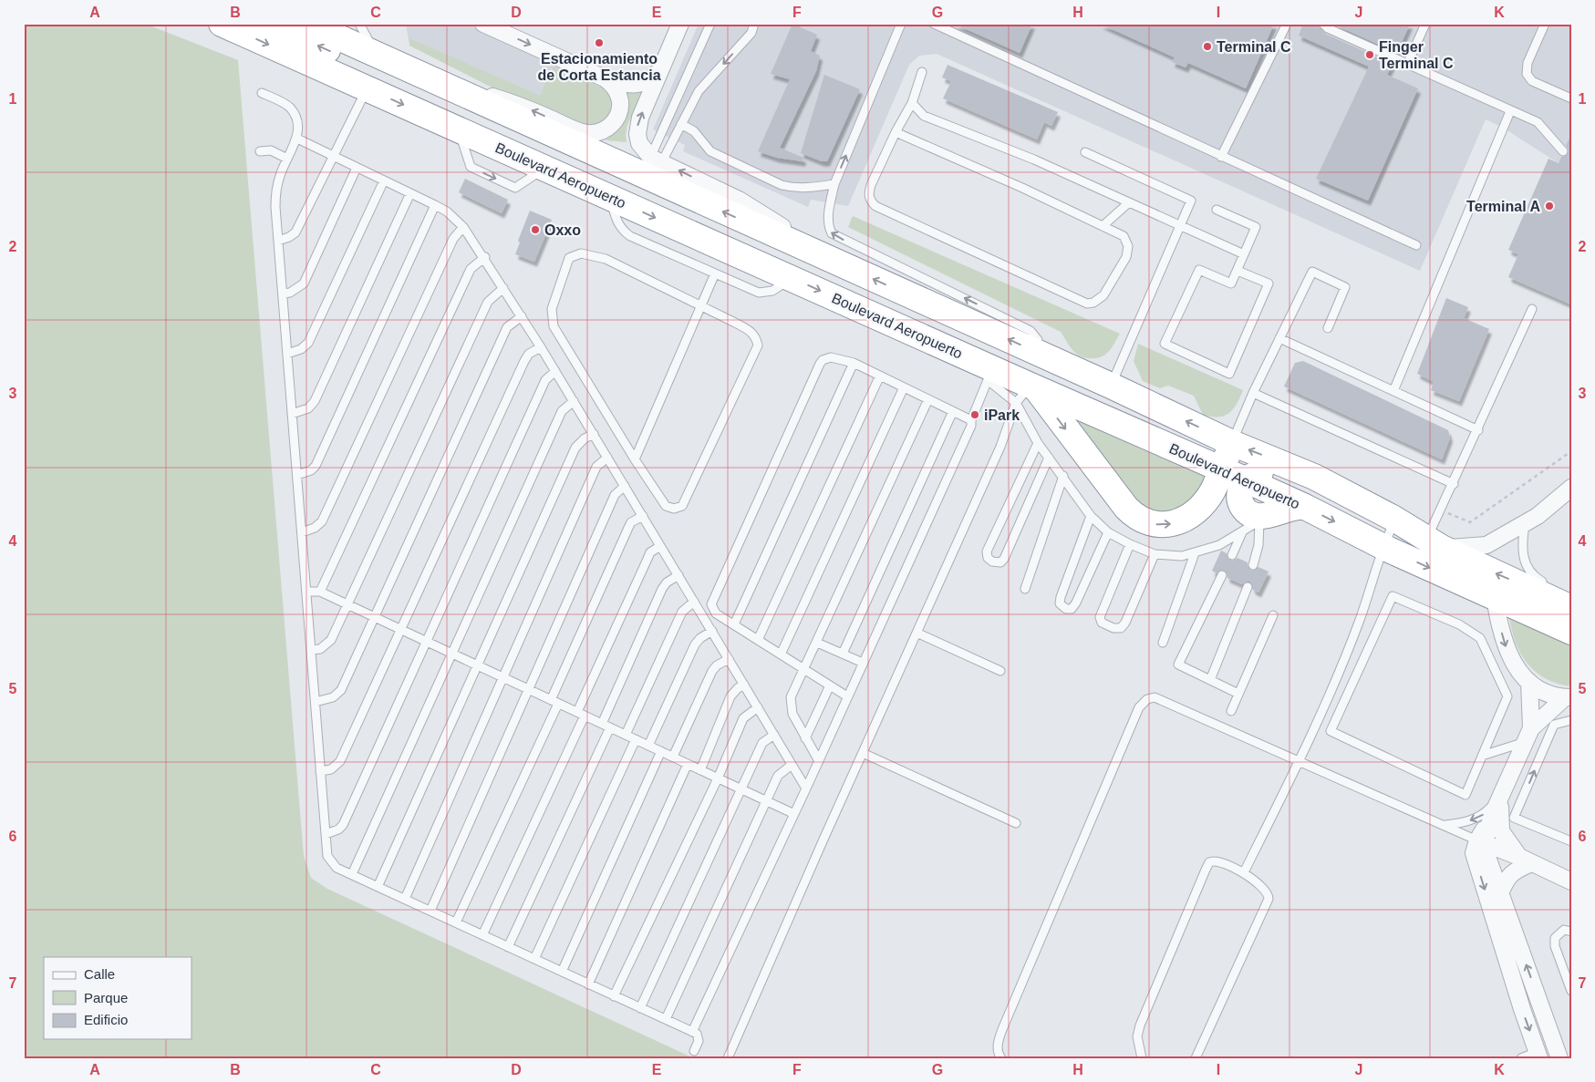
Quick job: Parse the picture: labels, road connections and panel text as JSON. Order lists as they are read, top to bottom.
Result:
{
  "streets": {
    "highway": ["Boulevard Aeropuerto"]
  },
  "places": [
    "Estacionamiento de Corta Estancia",
    "Terminal C",
    "Finger Terminal C",
    "Terminal A",
    "Oxxo",
    "iPark"
  ],
  "legend": ["Calle", "Parque", "Edificio"],
  "grid": {
    "columns": [
      "A",
      "B",
      "C",
      "D",
      "E",
      "F",
      "G",
      "H",
      "I",
      "J",
      "K"
    ],
    "rows": [
      "1",
      "2",
      "3",
      "4",
      "5",
      "6",
      "7"
    ]
  }
}
